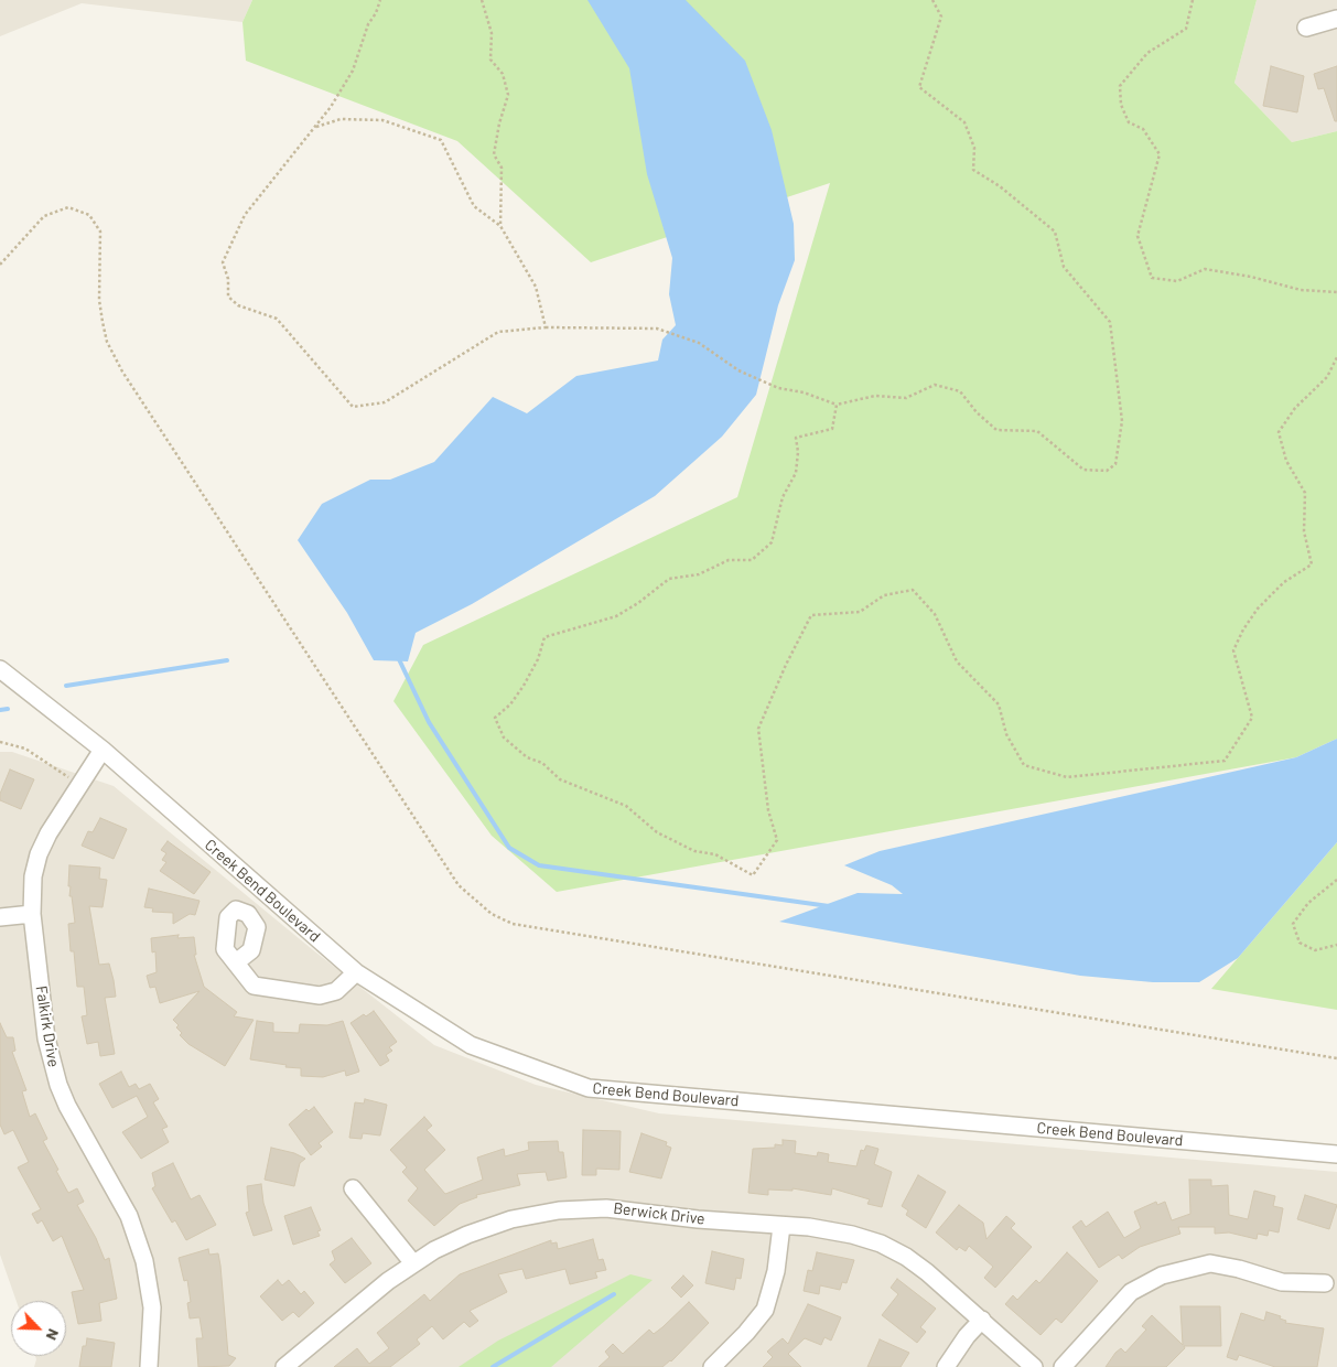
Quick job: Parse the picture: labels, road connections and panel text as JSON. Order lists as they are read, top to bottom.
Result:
{
  "streets": {
    "street": ["Creek Bend Boulevard", "Falkirk Drive", "Berwick Drive"]
  },
  "crossings": [
    ["Creek Bend Boulevard", "Falkirk Drive"]
  ],
  "north": "bottom right"
}
